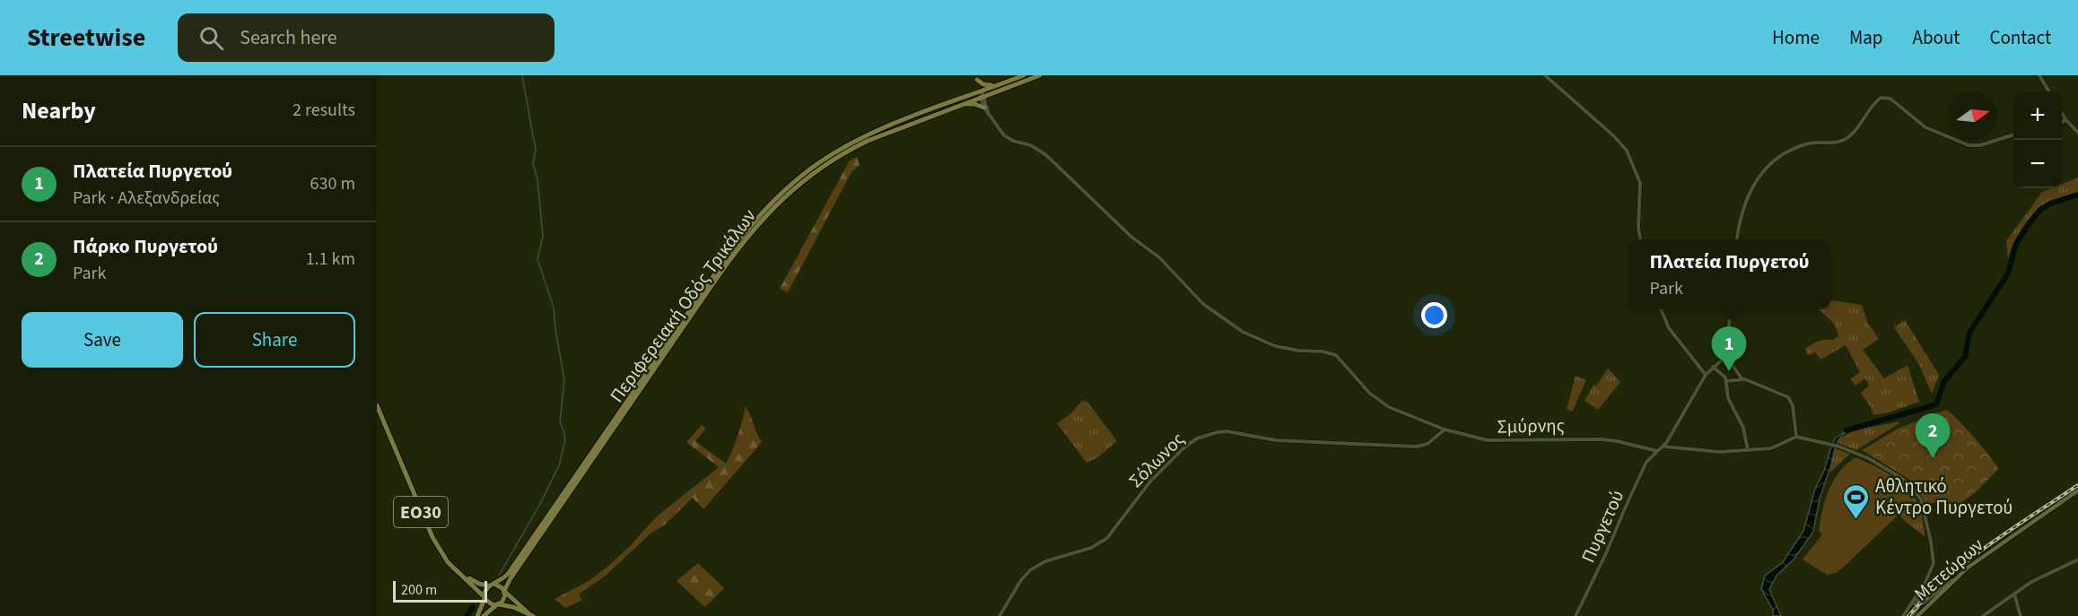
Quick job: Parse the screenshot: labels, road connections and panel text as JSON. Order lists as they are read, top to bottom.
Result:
{
  "streets": {
    "main road": ["Περιφερειακή Οδός Τρικάλων", "ΕΟ30", "Μετεώρων"],
    "street": ["Σμύρνης", "Σόλωνος", "Πυργετού"]
  },
  "crossings": [
    ["Περιφερειακή Οδός Τρικάλων", "Σμύρνης"],
    ["Περιφερειακή Οδός Τρικάλων", "ΕΟ30"],
    ["Σμύρνης", "Σόλωνος"],
    ["Σμύρνης", "Πυργετού"]
  ],
  "places": {
    "sports": ["Αθλητικό Κέντρο Πυργετού"]
  },
  "scale_bar": "200 m",
  "north": "right",
  "page": {
    "header": "Streetwise",
    "search": "Search here",
    "nav": [
      "Home",
      "Map",
      "About",
      "Contact"
    ],
    "heading": ["Nearby", "2 results"],
    "map_buttons": ["+", "−"],
    "list": [
      {
        "mark": "1",
        "name": "Πλατεία Πυργετού",
        "note": "Park · Αλεξανδρείας",
        "value": "630 m"
      },
      {
        "mark": "2",
        "name": "Πάρκο Πυργετού",
        "note": "Park",
        "value": "1.1 km"
      }
    ],
    "popup": ["Πλατεία Πυργετού", "Park"],
    "buttons": ["Save", "Share"],
    "pins": ["1", "2"],
    "scale": "200 m"
  }
}
